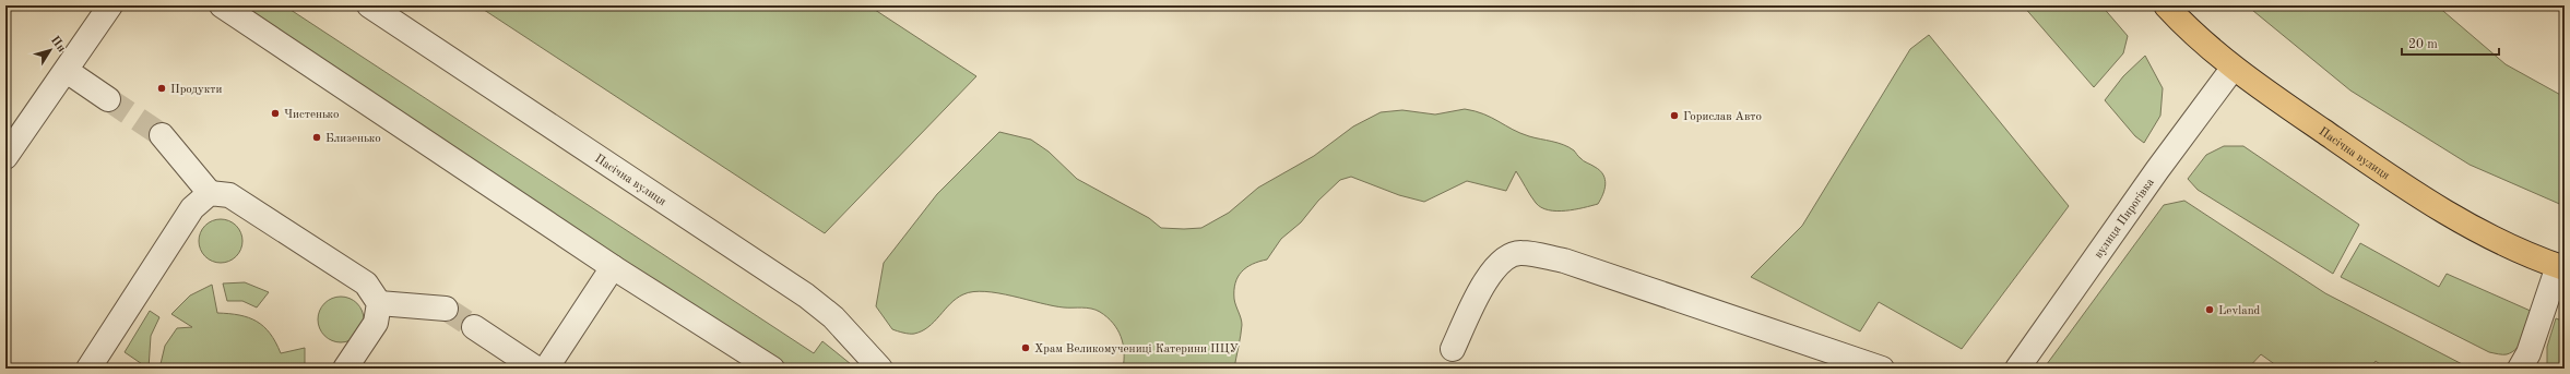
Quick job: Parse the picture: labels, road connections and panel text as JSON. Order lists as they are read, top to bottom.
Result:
{
  "streets": {
    "main road": ["Пасічна вулиця"],
    "street": ["вулиця Пирогівка"]
  },
  "crossings": [
    ["Пасічна вулиця", "вулиця Пирогівка"]
  ],
  "places": [
    "Продукти",
    "Чистенько",
    "Горислав Авто",
    "Близенько",
    "Levland",
    "Храм Великомучениці Катерини ПЦУ"
  ],
  "scale_bar": "20 m",
  "north": "top right"
}
